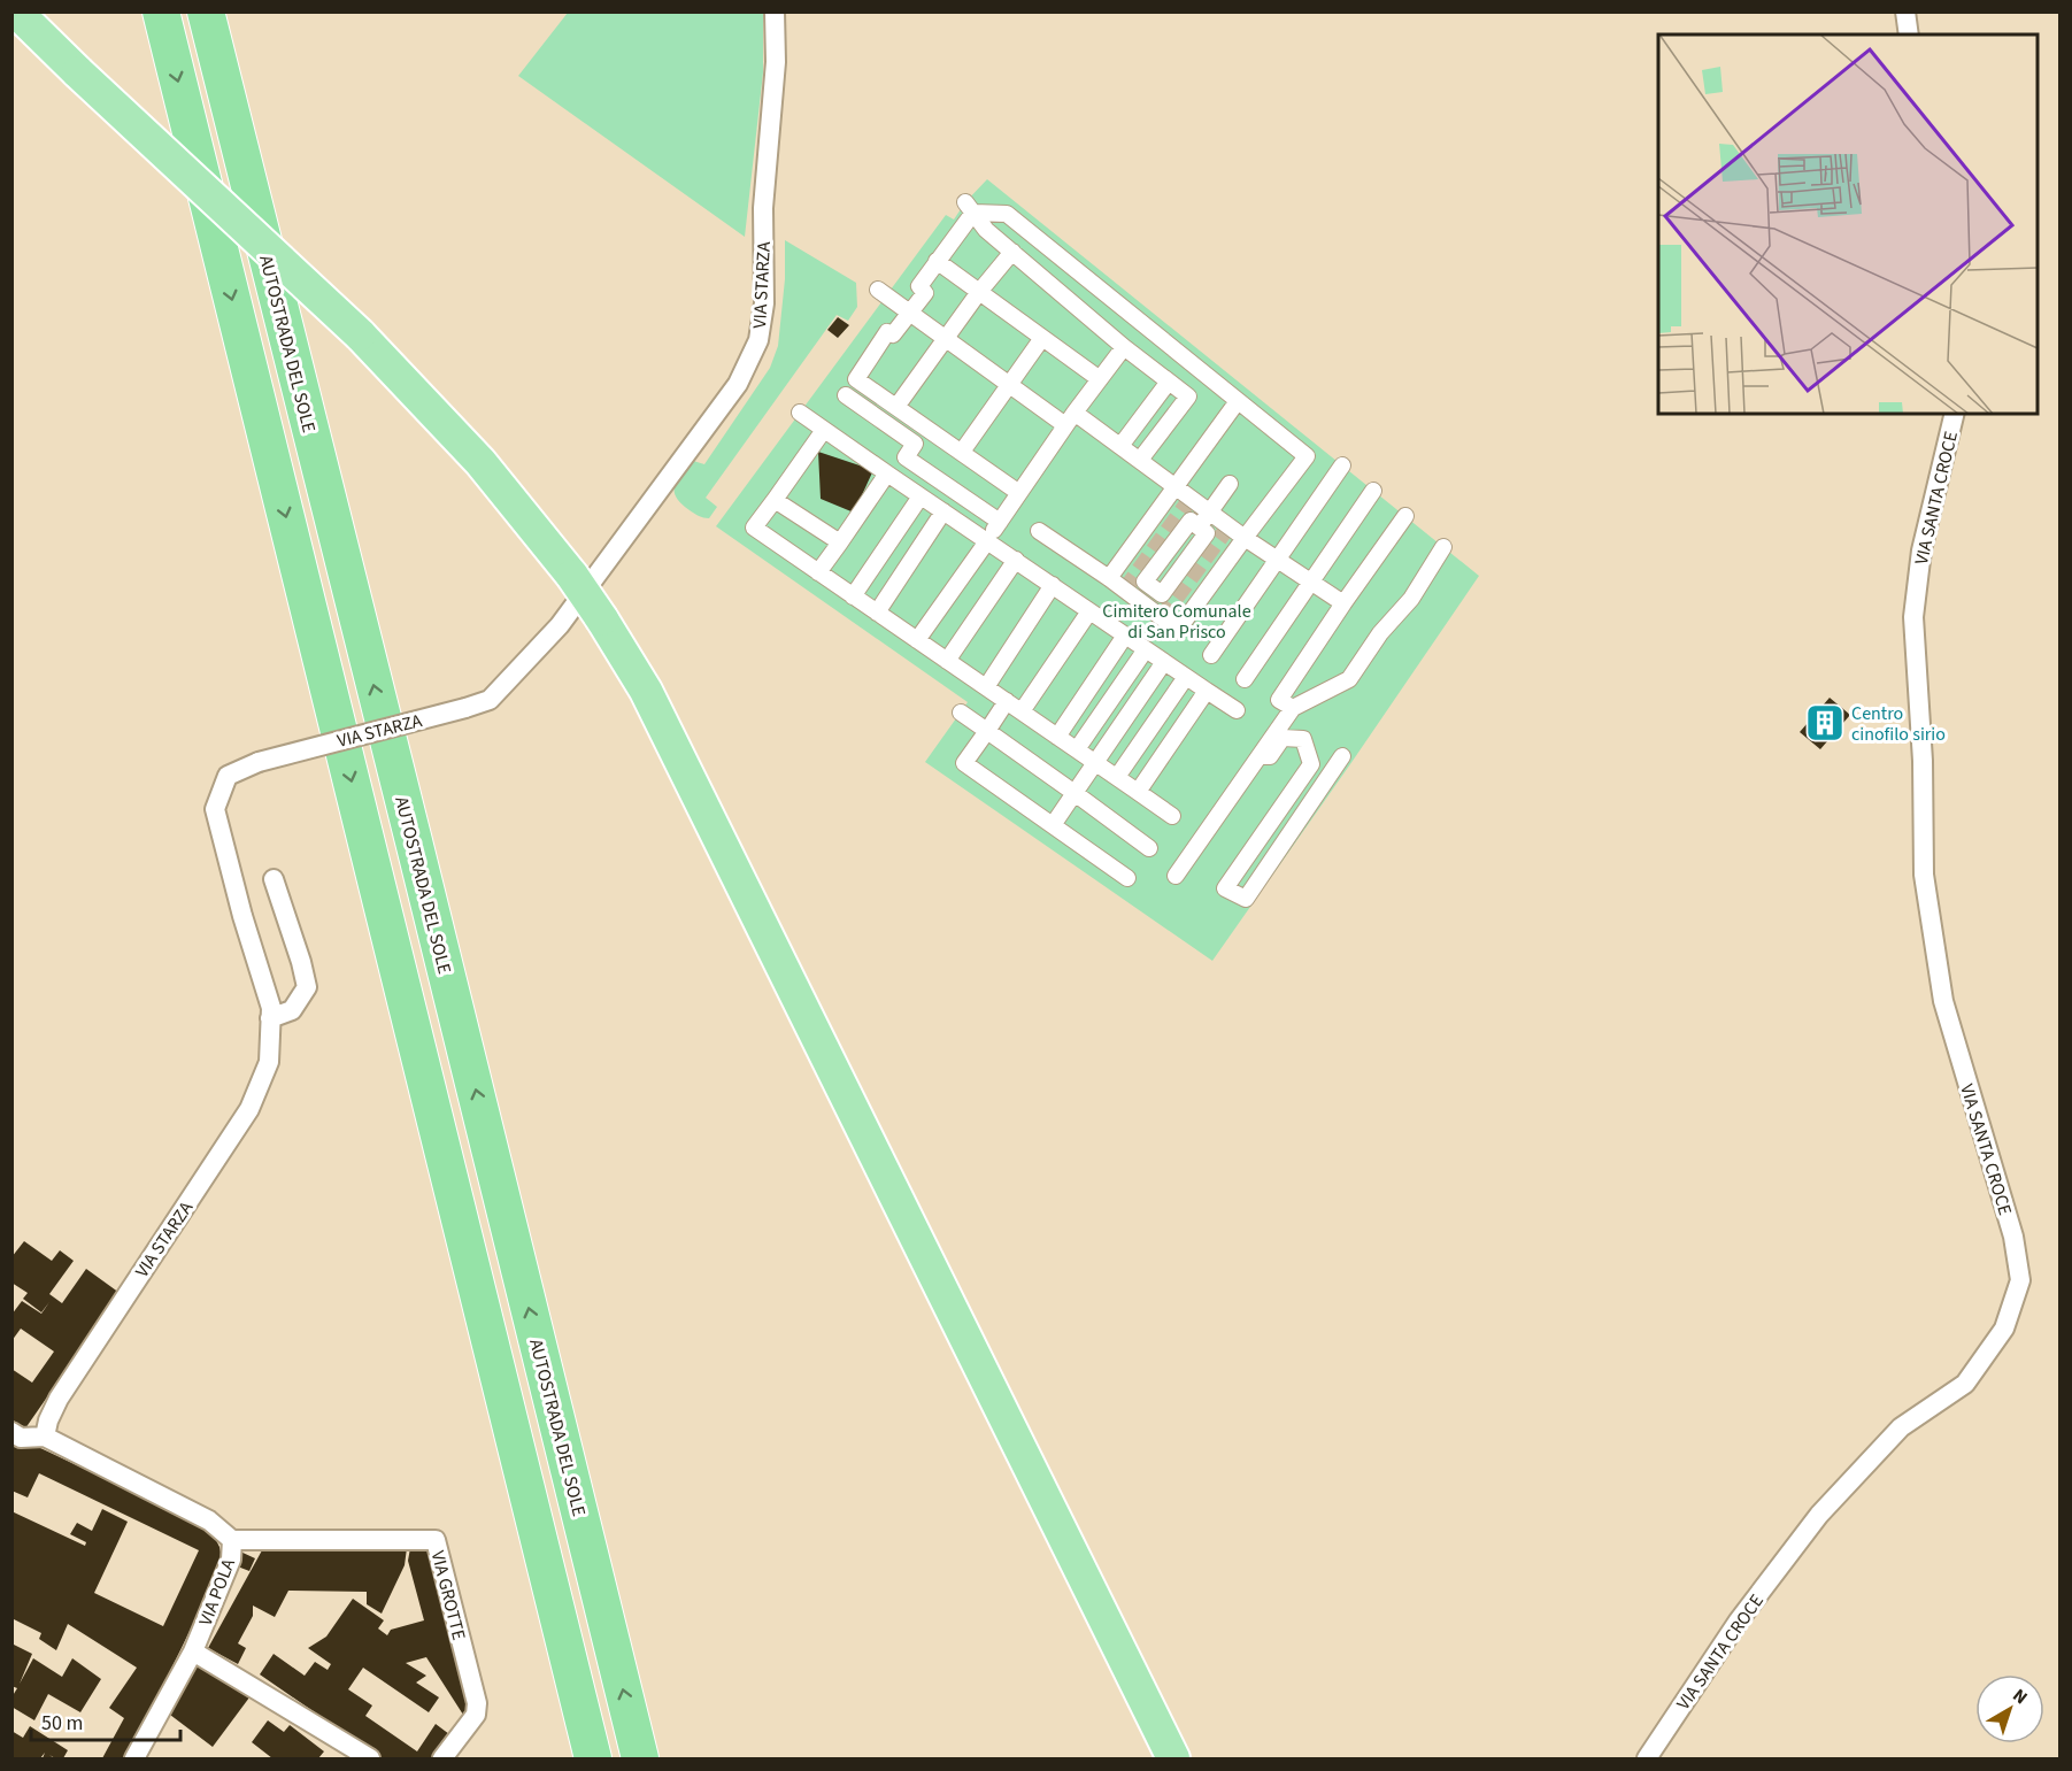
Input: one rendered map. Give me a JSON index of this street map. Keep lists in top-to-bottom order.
{
  "streets": {
    "highway": ["AUTOSTRADA DEL SOLE"],
    "street": [
      "VIA STARZA",
      "VIA SANTA CROCE",
      "VIA POLA",
      "VIA GROTTE"
    ]
  },
  "crossings": [
    ["VIA STARZA", "VIA POLA"],
    ["VIA POLA", "VIA GROTTE"]
  ],
  "parks": ["Cimitero Comunale di San Prisco"],
  "places": {
    "building": ["Centro cinofilo sirio"]
  },
  "scale_bar": "50 m",
  "north": "top right"
}
